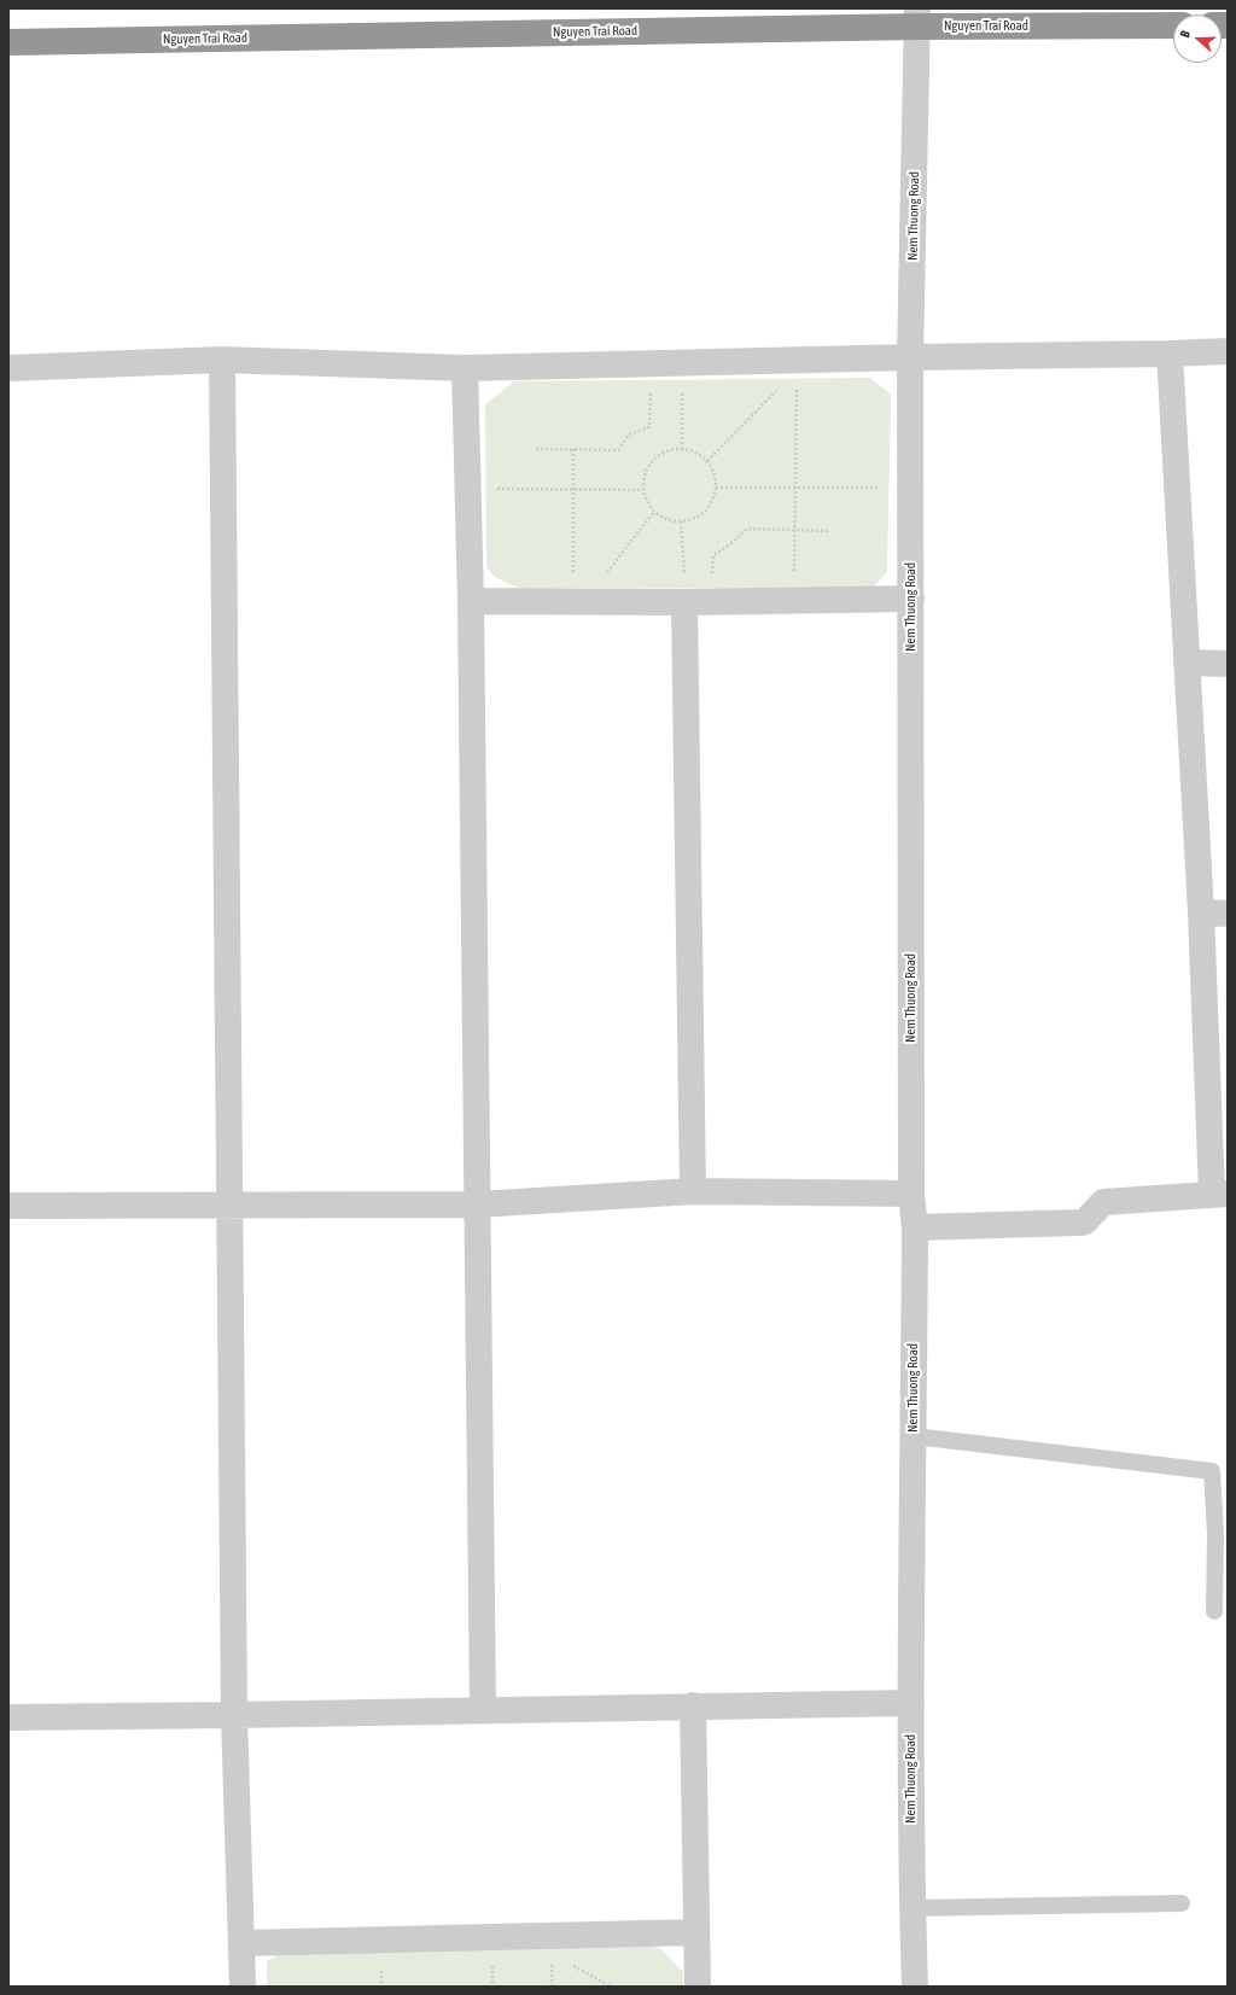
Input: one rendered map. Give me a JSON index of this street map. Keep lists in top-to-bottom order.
{
  "streets": {
    "highway": ["Nguyen Trai Road"],
    "street": ["Nem Thuong Road"]
  },
  "crossings": [
    ["Nguyen Trai Road", "Nem Thuong Road"]
  ],
  "north": "left"
}
